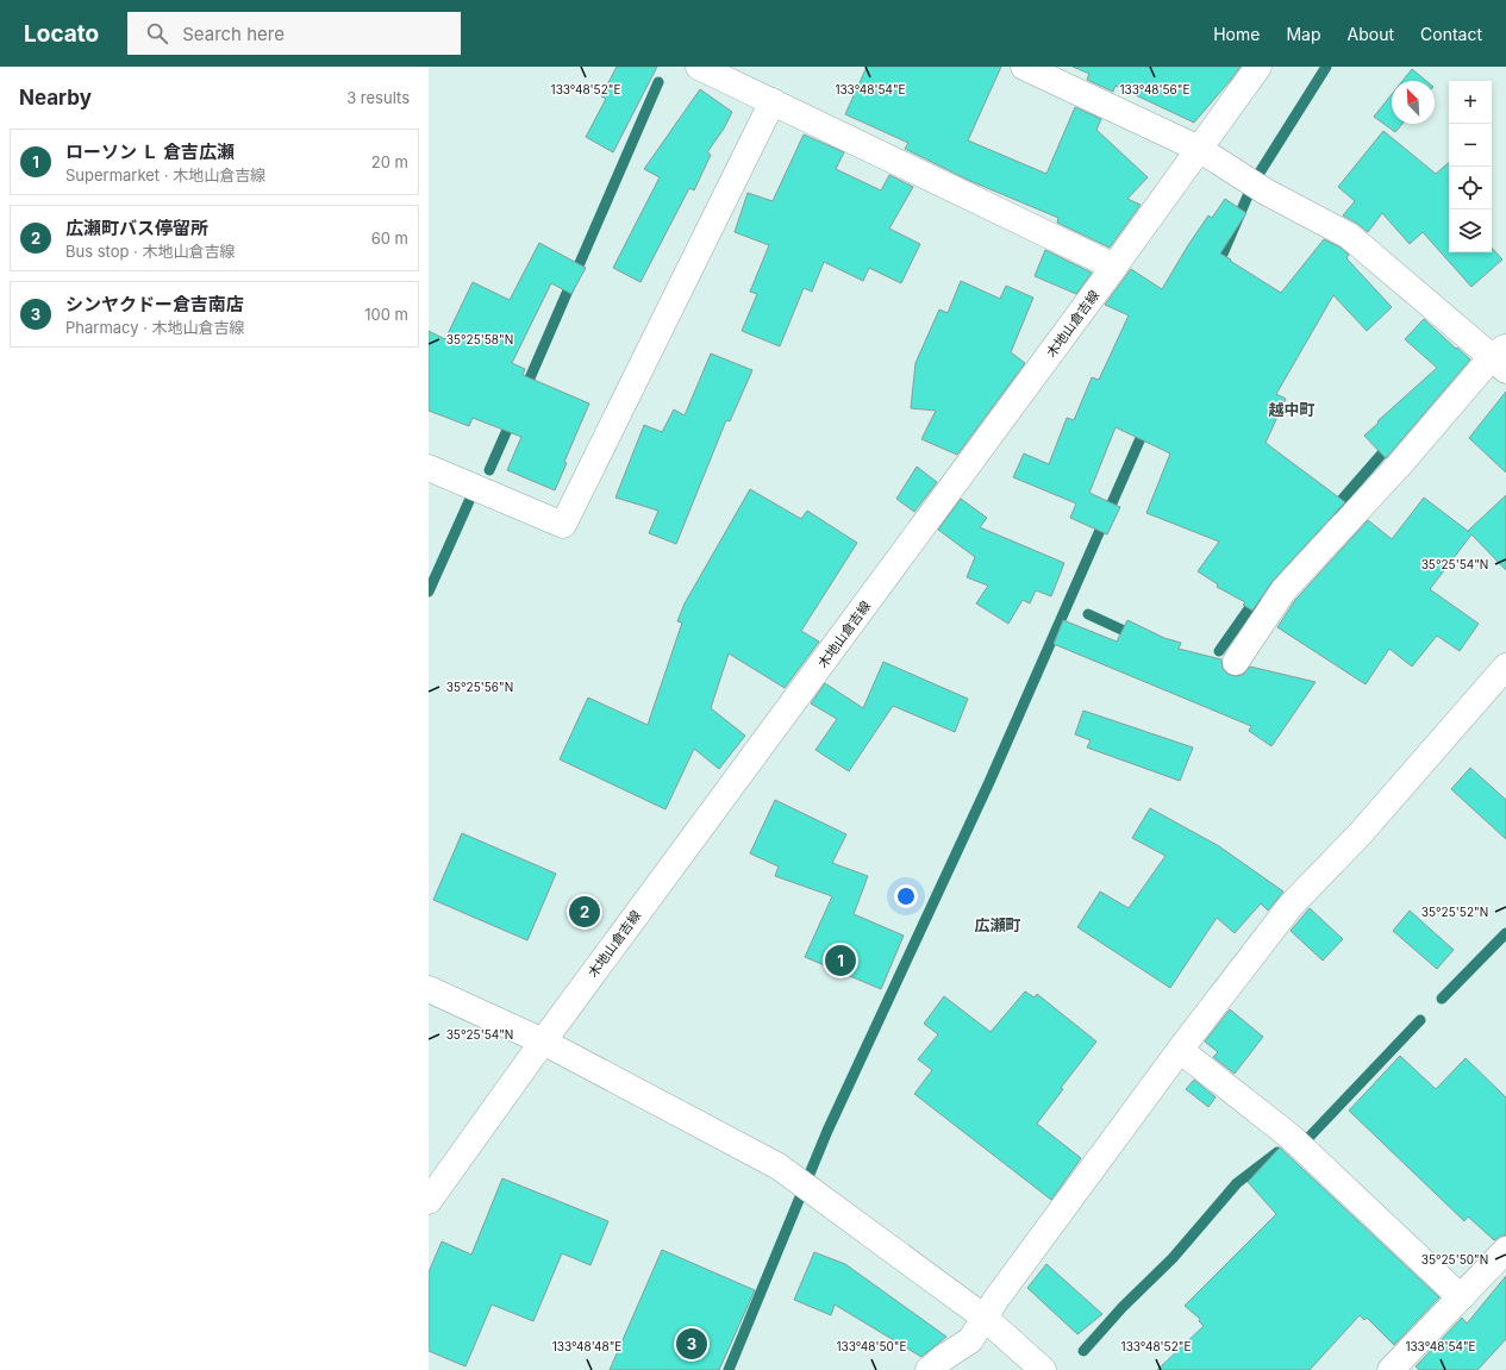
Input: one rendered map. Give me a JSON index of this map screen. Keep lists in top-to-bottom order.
{
  "streets": {
    "street": ["木地山倉吉線"]
  },
  "districts": ["越中町", "広瀬町"],
  "north": "top left",
  "page": {
    "header": "Locato",
    "search": "Search here",
    "nav": [
      "Home",
      "Map",
      "About",
      "Contact"
    ],
    "heading": ["Nearby", "3 results"],
    "map_buttons": ["+", "−"],
    "list": [
      {
        "mark": "1",
        "name": "ローソン Ｌ 倉吉広瀬",
        "note": "Supermarket · 木地山倉吉線",
        "value": "20 m"
      },
      {
        "mark": "2",
        "name": "広瀬町バス停留所",
        "note": "Bus stop · 木地山倉吉線",
        "value": "60 m"
      },
      {
        "mark": "3",
        "name": "シンヤクドー倉吉南店",
        "note": "Pharmacy · 木地山倉吉線",
        "value": "100 m"
      }
    ],
    "pins": ["2", "1", "3"]
  },
  "coordinates": [
    "133°48'52\"E",
    "133°48'54\"E",
    "133°48'56\"E",
    "35°25'58\"N",
    "35°25'54\"N",
    "35°25'56\"N",
    "35°25'52\"N",
    "35°25'50\"N",
    "133°48'48\"E",
    "133°48'50\"E"
  ]
}
